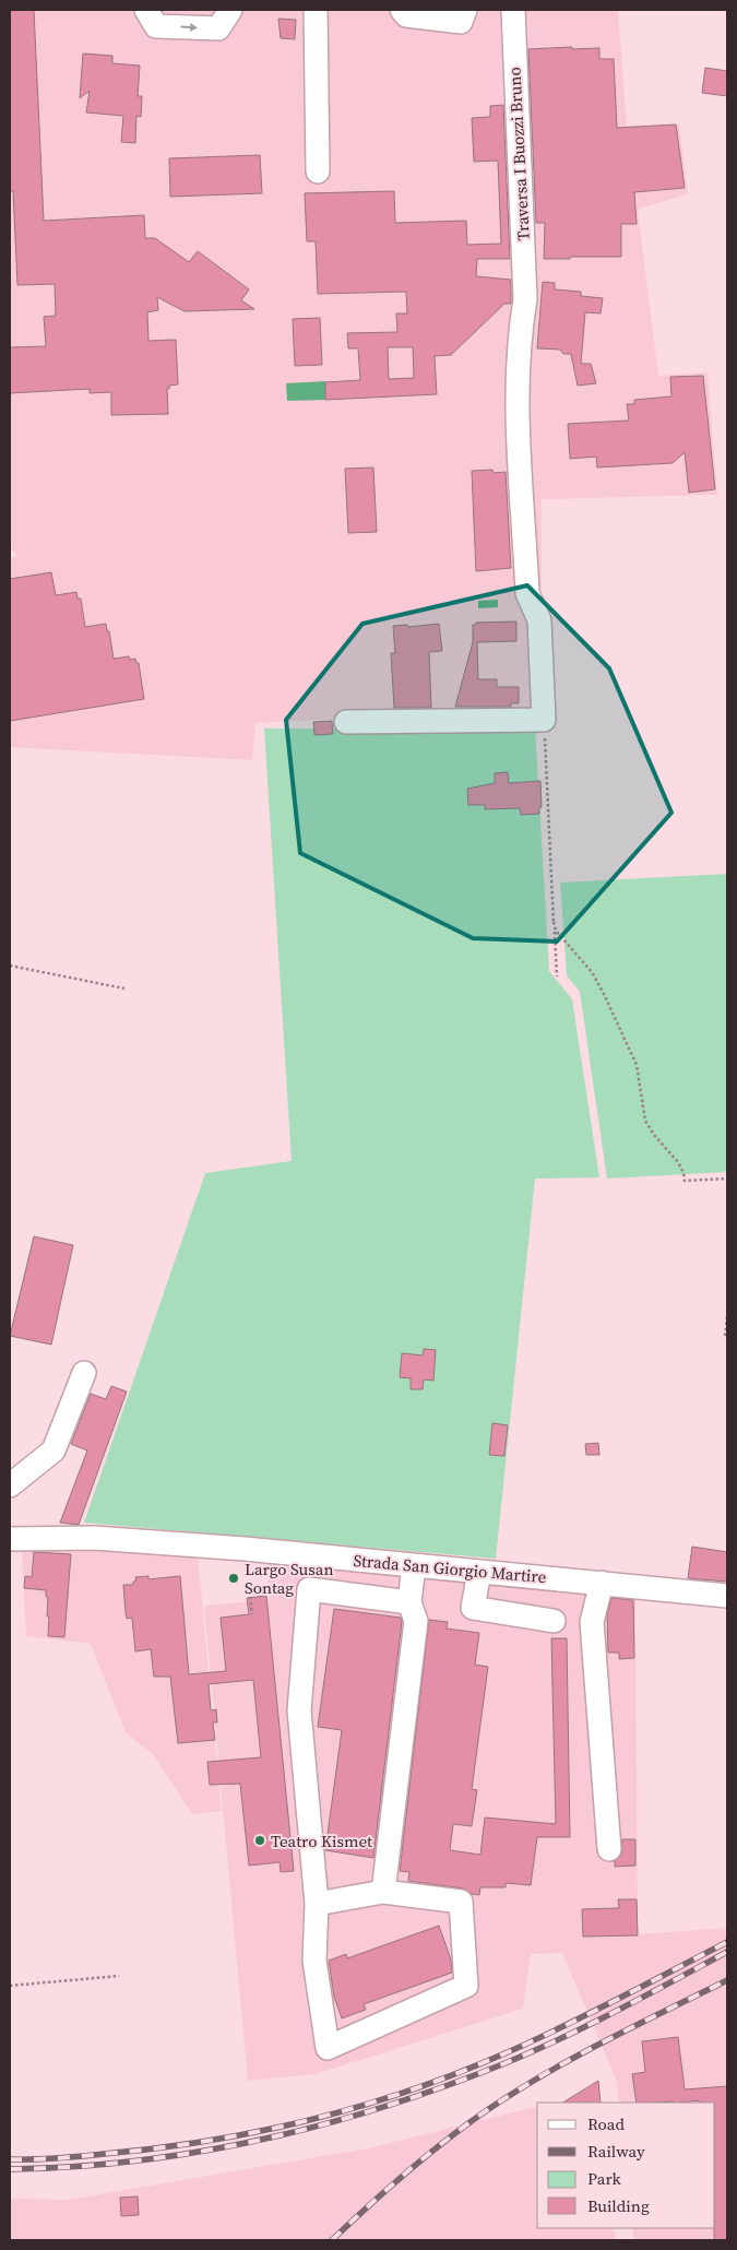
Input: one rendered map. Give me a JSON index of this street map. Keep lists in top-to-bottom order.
{
  "streets": {
    "street": ["Traversa I Buozzi Bruno", "Strada San Giorgio Martire"]
  },
  "places": ["Largo Susan Sontag", "Teatro Kismet"],
  "legend": [
    "Road",
    "Railway",
    "Park",
    "Building"
  ]
}
